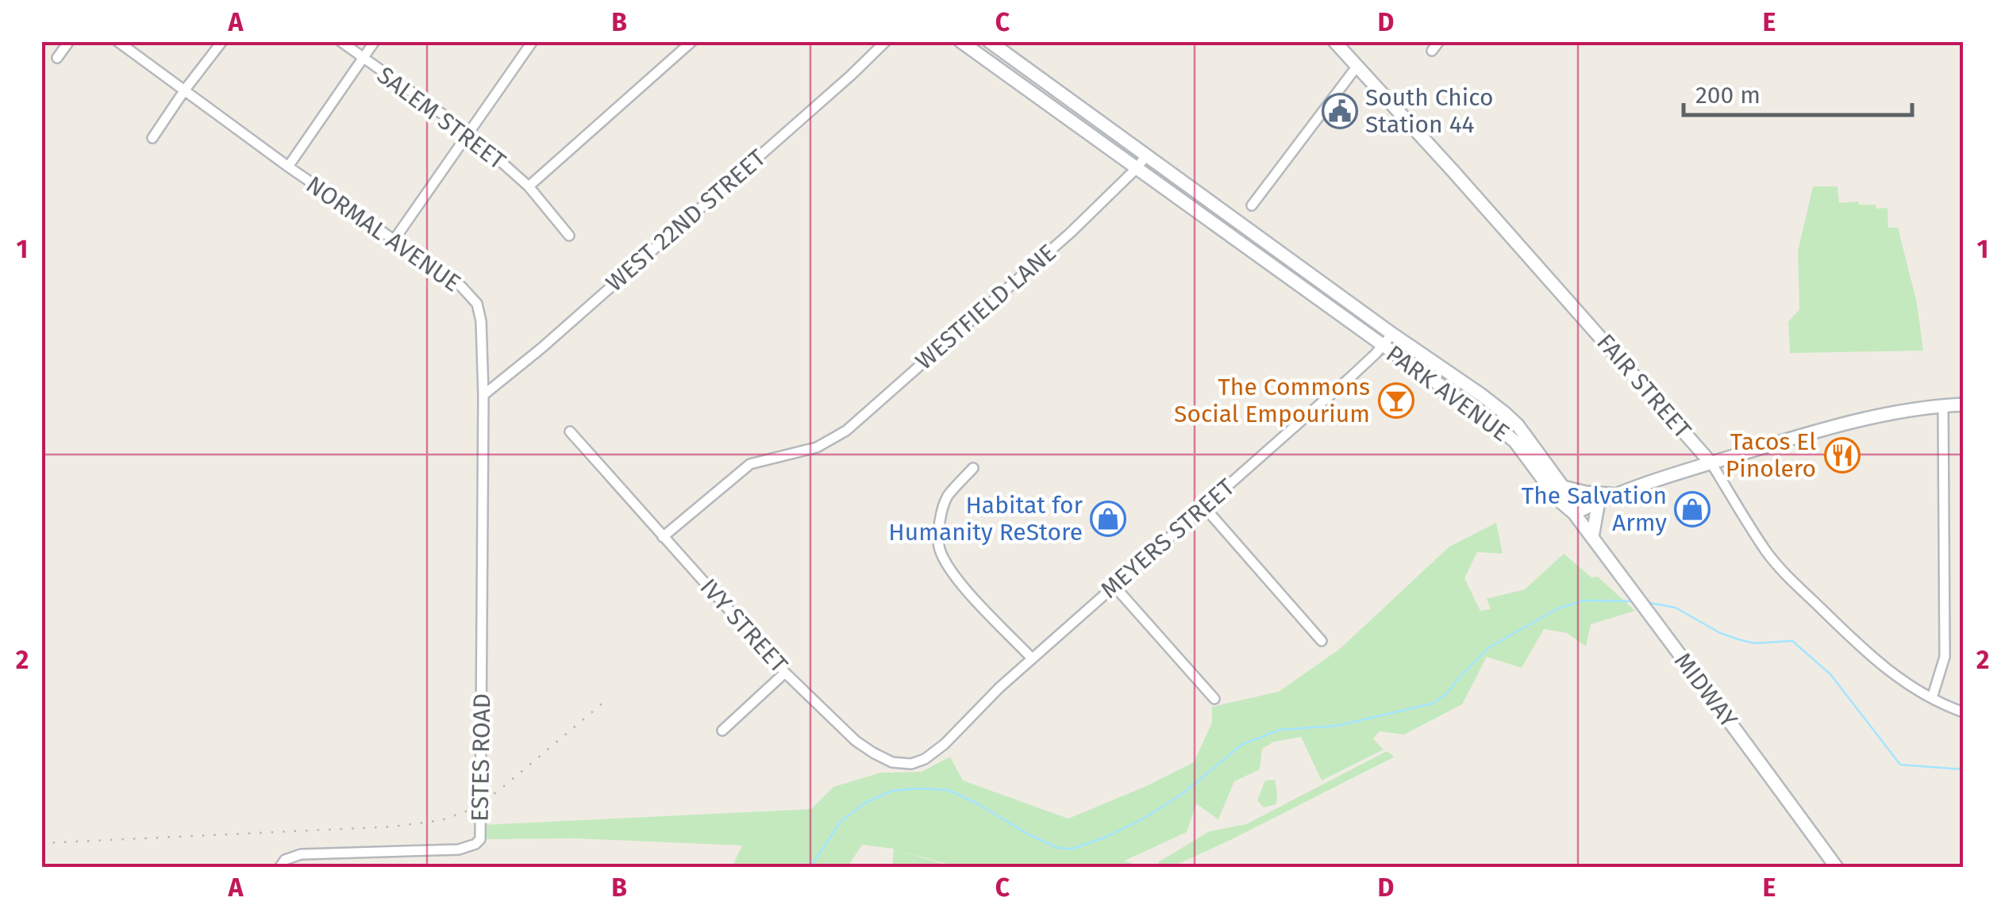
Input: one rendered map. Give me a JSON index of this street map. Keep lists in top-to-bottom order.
{
  "streets": {
    "main road": ["FAIR STREET", "PARK AVENUE", "MIDWAY"],
    "street": [
      "SALEM STREET",
      "WEST 22ND STREET",
      "NORMAL AVENUE",
      "WESTFIELD LANE",
      "MEYERS STREET",
      "IVY STREET",
      "ESTES ROAD"
    ]
  },
  "crossings": [
    ["WEST 22ND STREET", "NORMAL AVENUE"],
    ["NORMAL AVENUE", "ESTES ROAD"],
    ["WESTFIELD LANE", "PARK AVENUE"],
    ["WESTFIELD LANE", "IVY STREET"],
    ["PARK AVENUE", "MEYERS STREET"],
    ["PARK AVENUE", "MIDWAY"],
    ["MEYERS STREET", "IVY STREET"]
  ],
  "places": {
    "public building": ["South Chico Station 44"],
    "bar": ["The Commons Social Empourium"],
    "restaurant": ["Tacos El Pinolero"],
    "shop": ["The Salvation Army", "Habitat for Humanity ReStore"]
  },
  "scale_bar": "200 m",
  "grid": {
    "columns": [
      "A",
      "B",
      "C",
      "D",
      "E"
    ],
    "rows": ["1", "2"]
  }
}
